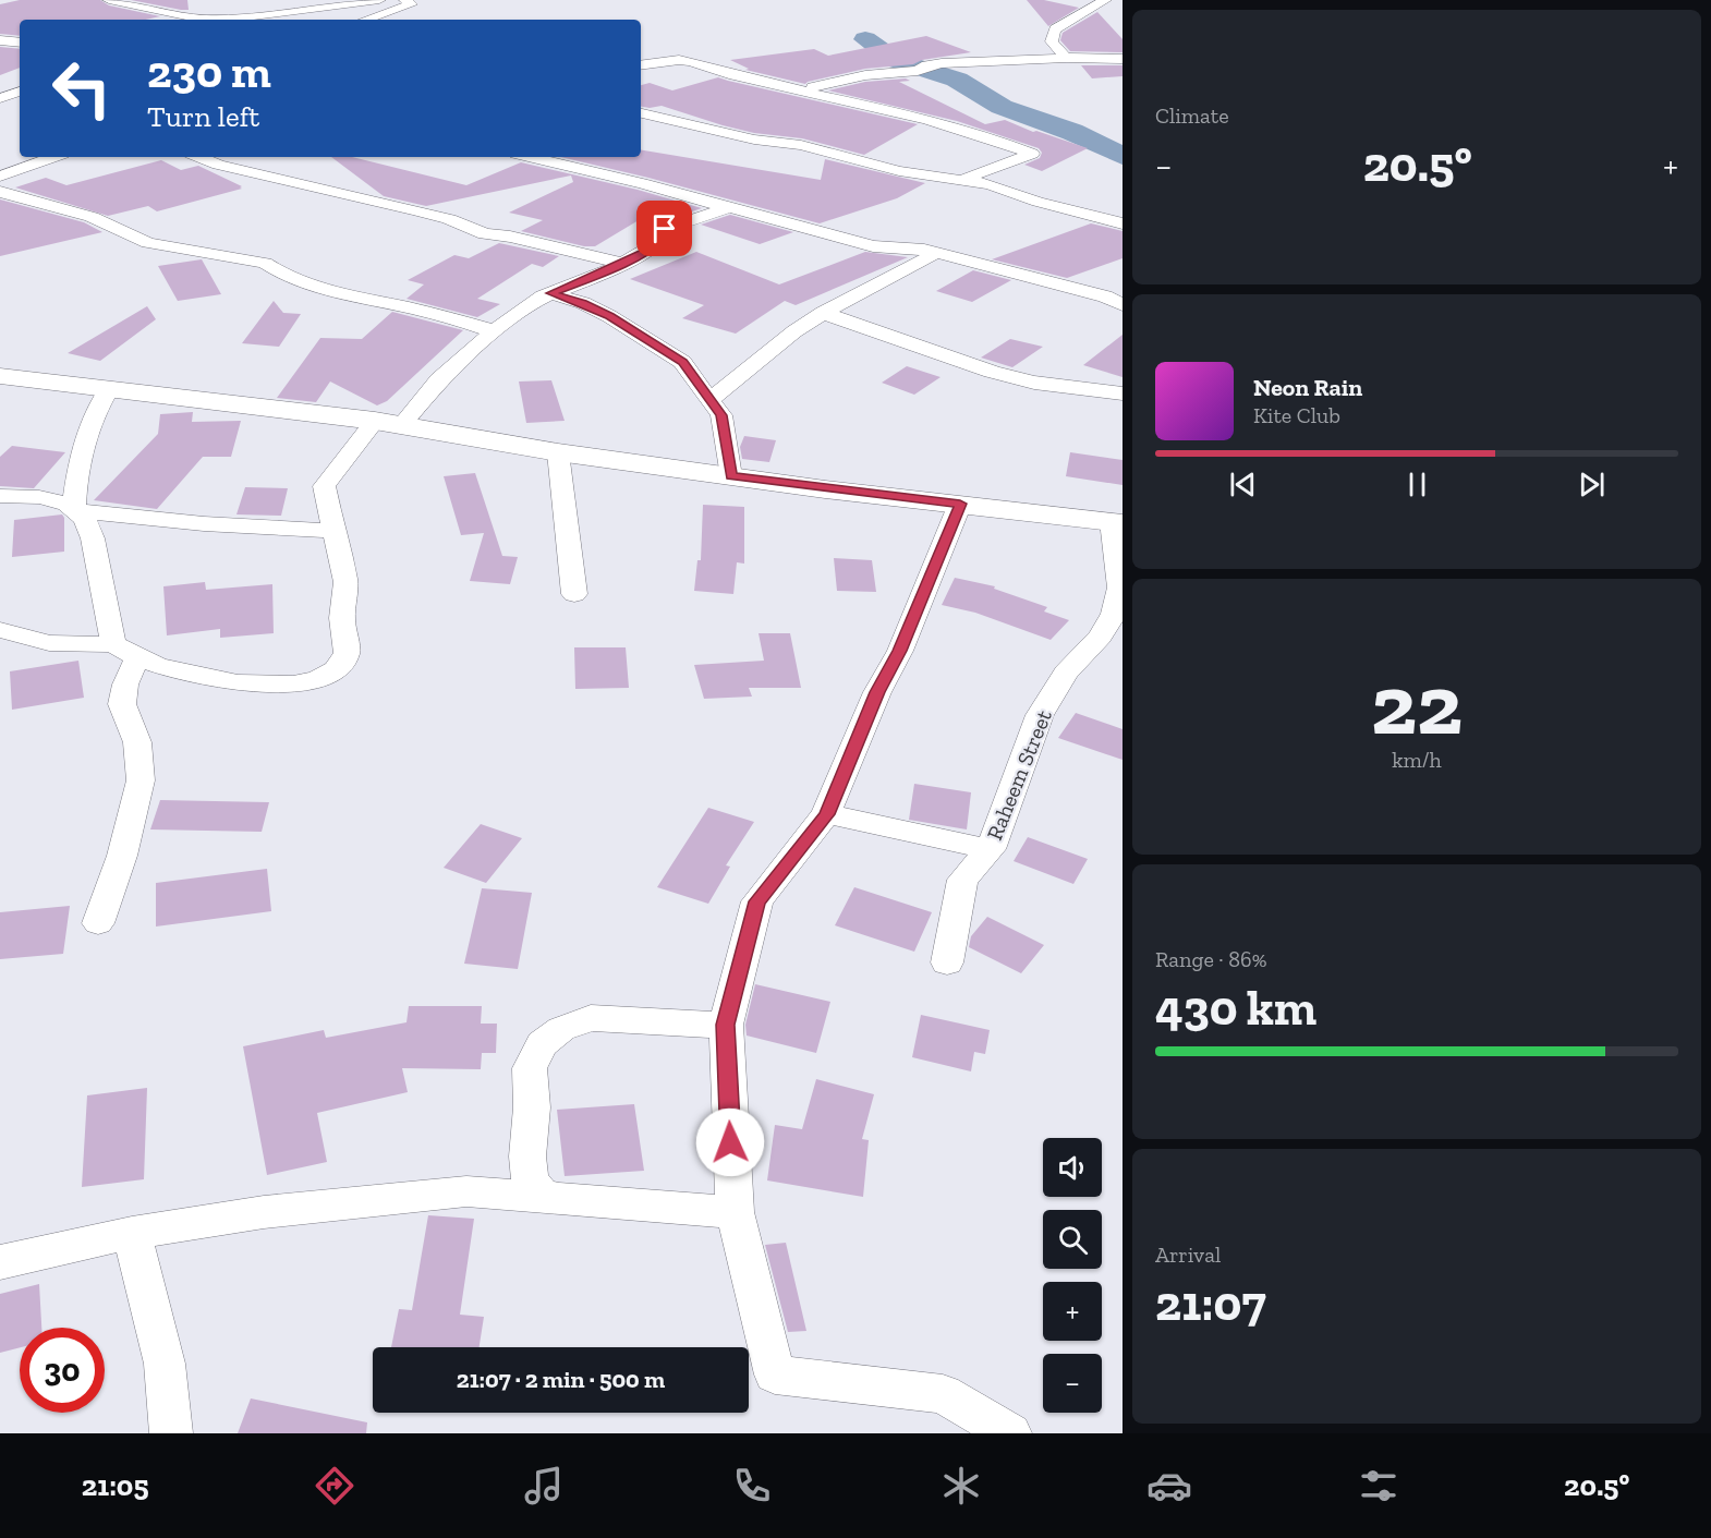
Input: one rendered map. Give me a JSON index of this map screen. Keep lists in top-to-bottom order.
{
  "streets": {
    "street": ["Raheem Street"]
  },
  "page": {
    "tile": [
      "Climate",
      ["22", "km/h"],
      ["Range · 86%", "430 km"],
      ["Arrival", "21:07"]
    ],
    "turn": ["230 m", "Turn left"],
    "heat": ["−", "20.5°", "+"],
    "song": ["Neon Rain", "Kite Club"],
    "map_buttons": ["+", "−"],
    "limit": "30",
    "trip": "21:07 · 2 min · 500 m",
    "tabs": ["21:05", "20.5°"]
  }
}
